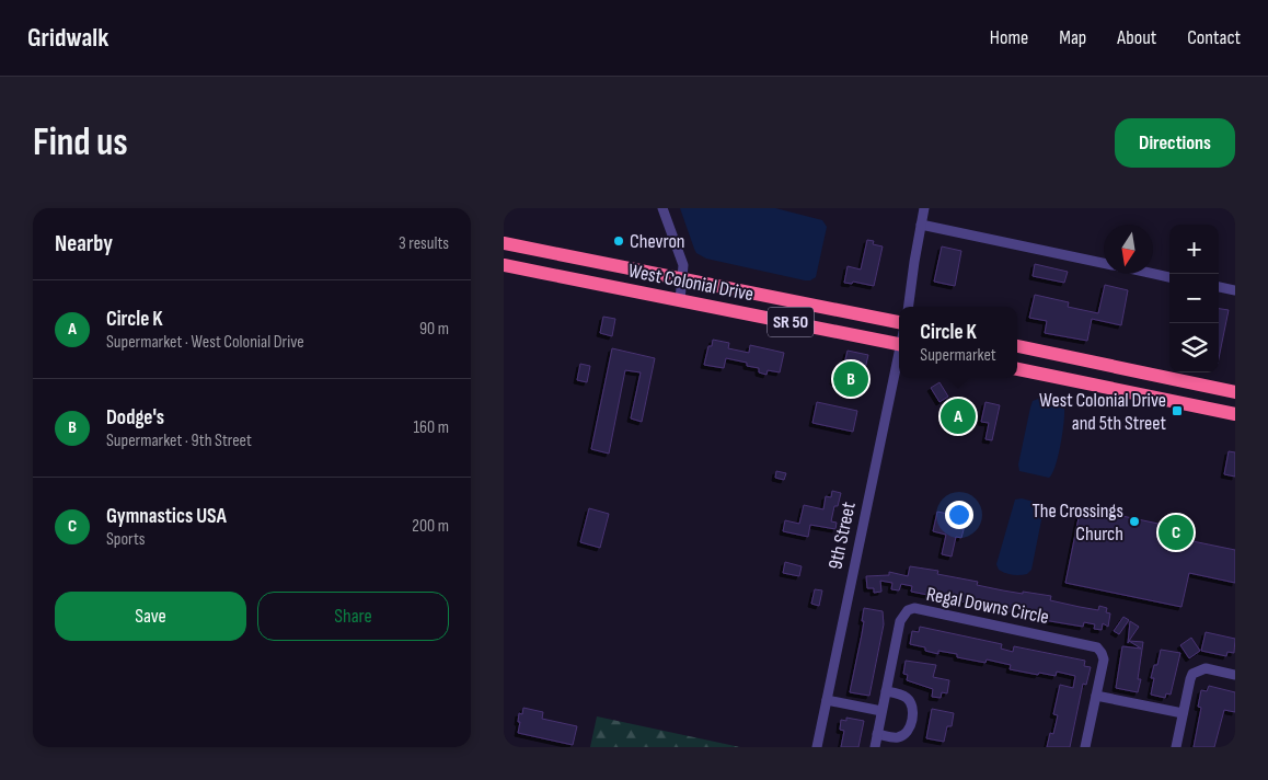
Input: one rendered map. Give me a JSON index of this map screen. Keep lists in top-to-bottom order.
{
  "streets": {
    "highway": ["West Colonial Drive", "SR 50"],
    "street": ["9th Street", "Regal Downs Circle"]
  },
  "places": {
    "other": ["Chevron", "The Crossings Church"],
    "transit": ["West Colonial Drive and 5th Street"]
  },
  "north": "bottom",
  "page": {
    "header": "Gridwalk",
    "nav": [
      "Home",
      "Map",
      "About",
      "Contact"
    ],
    "buttons": [
      "Directions",
      ["Save", "Share"]
    ],
    "title": "Find us",
    "heading": ["Nearby", "3 results"],
    "map_buttons": ["+", "−"],
    "list": [
      {
        "mark": "A",
        "name": "Circle K",
        "note": "Supermarket · West Colonial Drive",
        "value": "90 m"
      },
      {
        "mark": "B",
        "name": "Dodge's",
        "note": "Supermarket · 9th Street",
        "value": "160 m"
      },
      {
        "mark": "C",
        "name": "Gymnastics USA",
        "note": "Sports",
        "value": "200 m"
      }
    ],
    "popup": ["Circle K", "Supermarket"],
    "pins": ["B", "A", "C"]
  }
}
